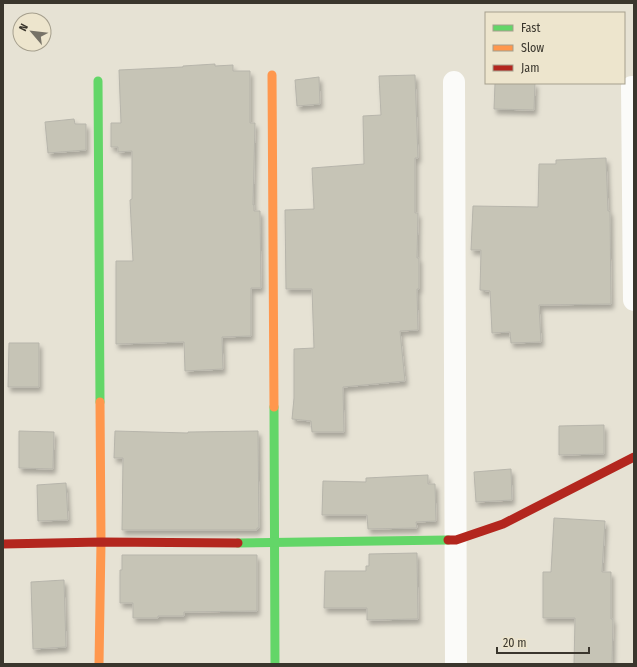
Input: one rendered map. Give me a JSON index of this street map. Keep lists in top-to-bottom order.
{
  "legend": ["Fast", "Slow", "Jam"],
  "scale_bar": "20 m",
  "north": "top left"
}
